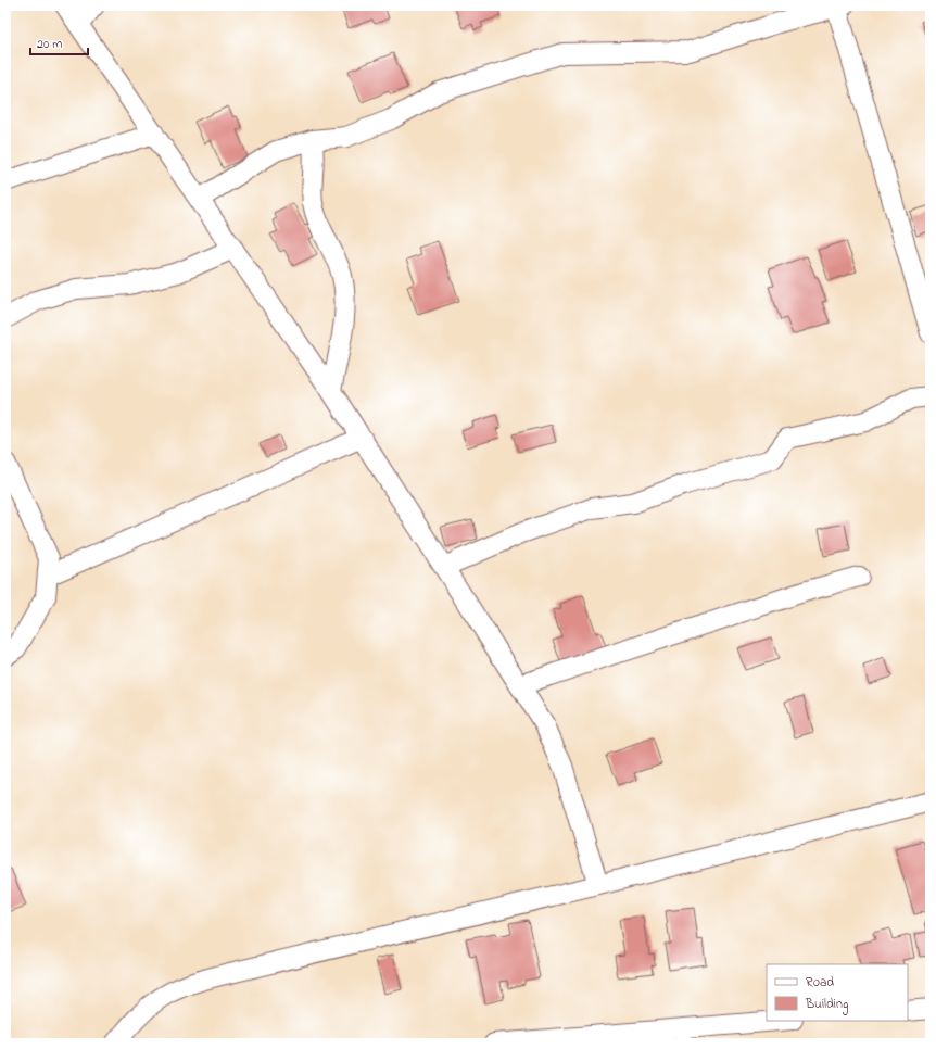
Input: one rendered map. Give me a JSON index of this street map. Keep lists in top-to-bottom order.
{
  "legend": ["Road", "Building"],
  "scale_bar": "20 m"
}
